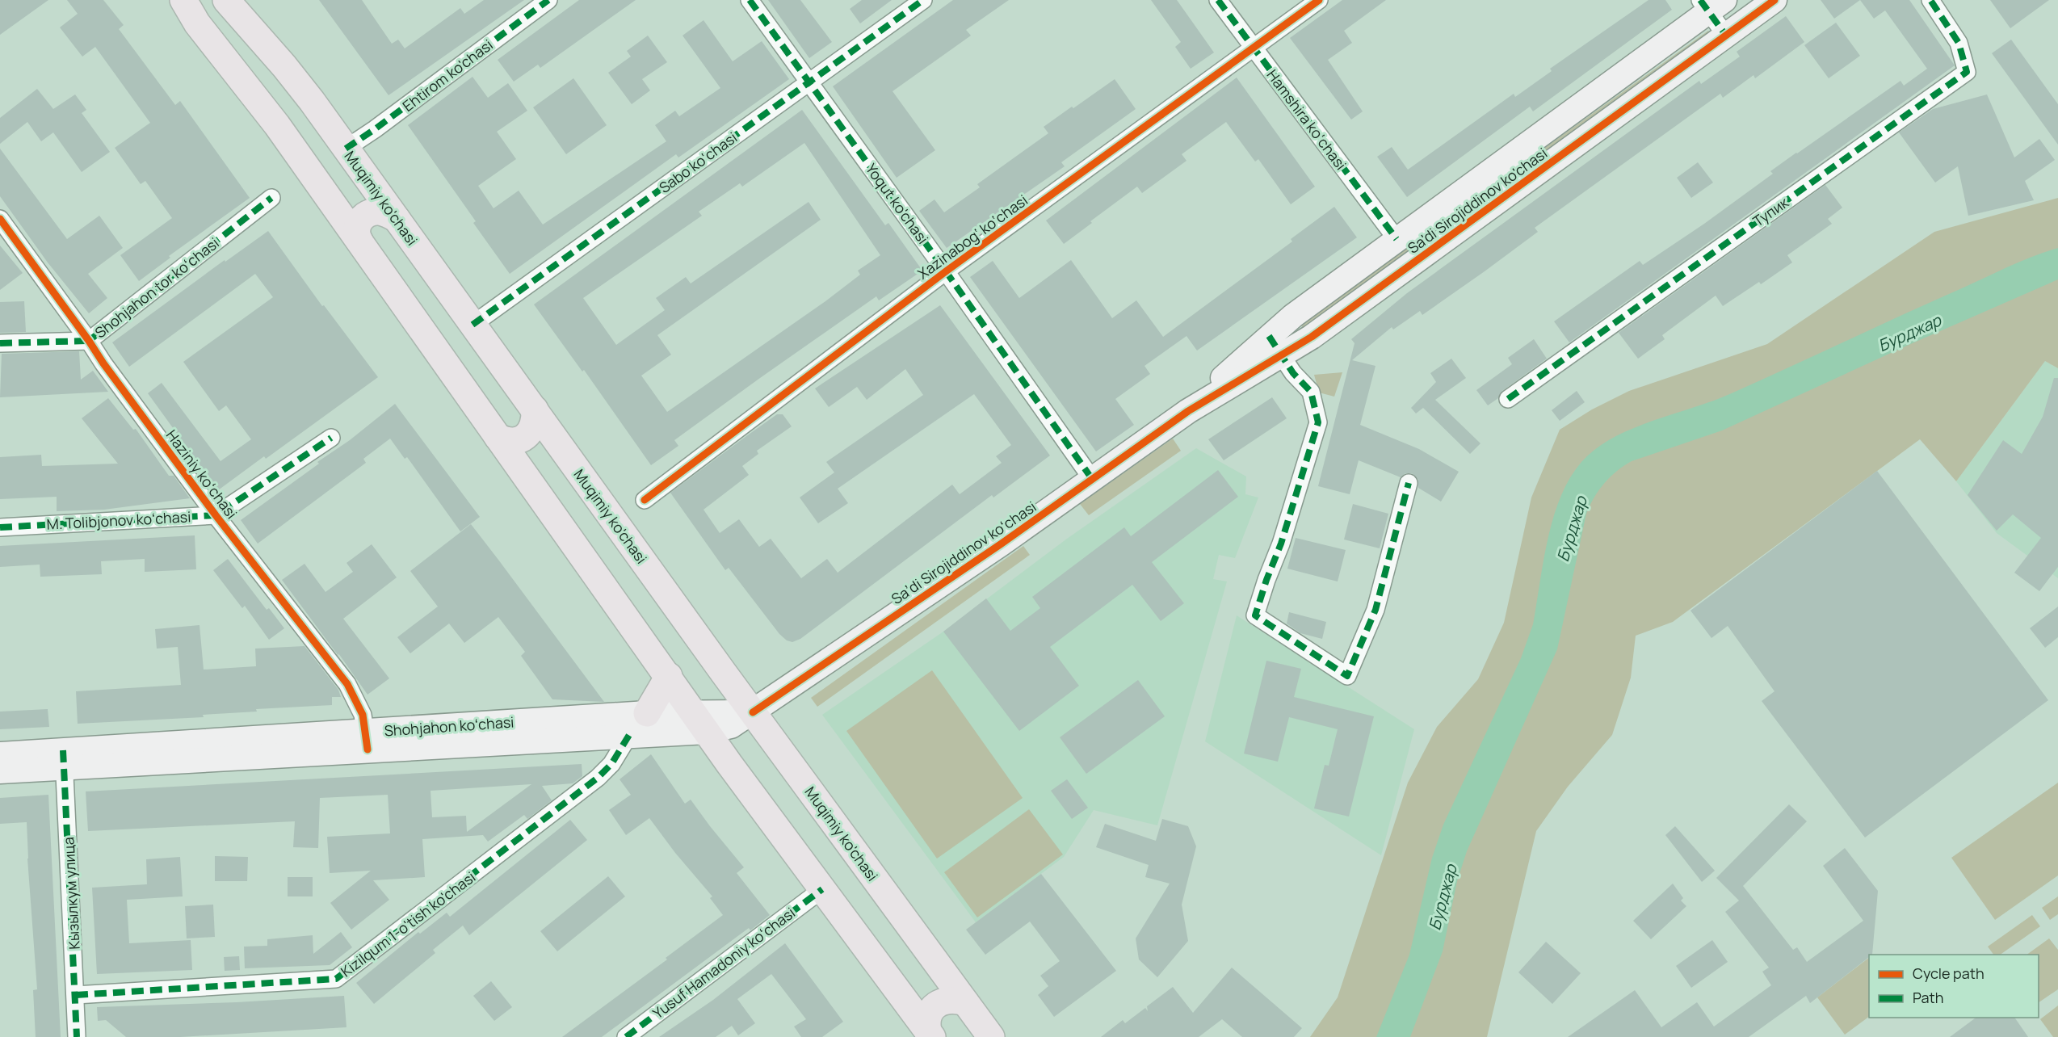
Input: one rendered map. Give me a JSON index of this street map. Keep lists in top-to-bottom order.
{
  "streets": {
    "main road": ["Muqimiy ko'chasi"],
    "street": [
      "Ehtirom ko'chasi",
      "Hamshira ko‘chasi",
      "Sabo ko‘chasi",
      "Sa'di Sirojiddinov ko'chasi",
      "Yoqut ko'chasi",
      "Тупик",
      "Xazinabog‘ ko‘chasi",
      "Shohjahon tor koʻchasi",
      "Haziniy koʻchasi",
      "M. Tolibjonov koʻchasi",
      "Saʼdi Sirojiddinov koʻchasi",
      "Shohjahon koʻchasi",
      "Кызылкум улица",
      "Kizilqum 1-o'tish ko'chasi",
      "Yusuf Hamadoniy koʻchasi"
    ]
  },
  "crossings": [
    ["Ehtirom ko'chasi", "Muqimiy ko'chasi"],
    ["Hamshira ko‘chasi", "Sa'di Sirojiddinov ko'chasi"],
    ["Hamshira ko‘chasi", "Xazinabog‘ ko‘chasi"],
    ["Sabo ko‘chasi", "Muqimiy ko'chasi"],
    ["Sabo ko‘chasi", "Yoqut ko'chasi"],
    ["Muqimiy ko'chasi", "Saʼdi Sirojiddinov koʻchasi"],
    ["Muqimiy ko'chasi", "Shohjahon koʻchasi"],
    ["Muqimiy ko'chasi", "Yusuf Hamadoniy koʻchasi"],
    ["Sa'di Sirojiddinov ko'chasi", "Saʼdi Sirojiddinov koʻchasi"],
    ["Yoqut ko'chasi", "Xazinabog‘ ko‘chasi"],
    ["Yoqut ko'chasi", "Saʼdi Sirojiddinov koʻchasi"],
    ["Shohjahon tor koʻchasi", "Haziniy koʻchasi"],
    ["Haziniy koʻchasi", "M. Tolibjonov koʻchasi"],
    ["Haziniy koʻchasi", "Shohjahon koʻchasi"],
    ["Saʼdi Sirojiddinov koʻchasi", "Shohjahon koʻchasi"],
    ["Shohjahon koʻchasi", "Кызылкум улица"],
    ["Shohjahon koʻchasi", "Kizilqum 1-o'tish ko'chasi"],
    ["Кызылкум улица", "Kizilqum 1-o'tish ko'chasi"]
  ],
  "water": ["Бурджар"],
  "legend": ["Cycle path", "Path"]
}
